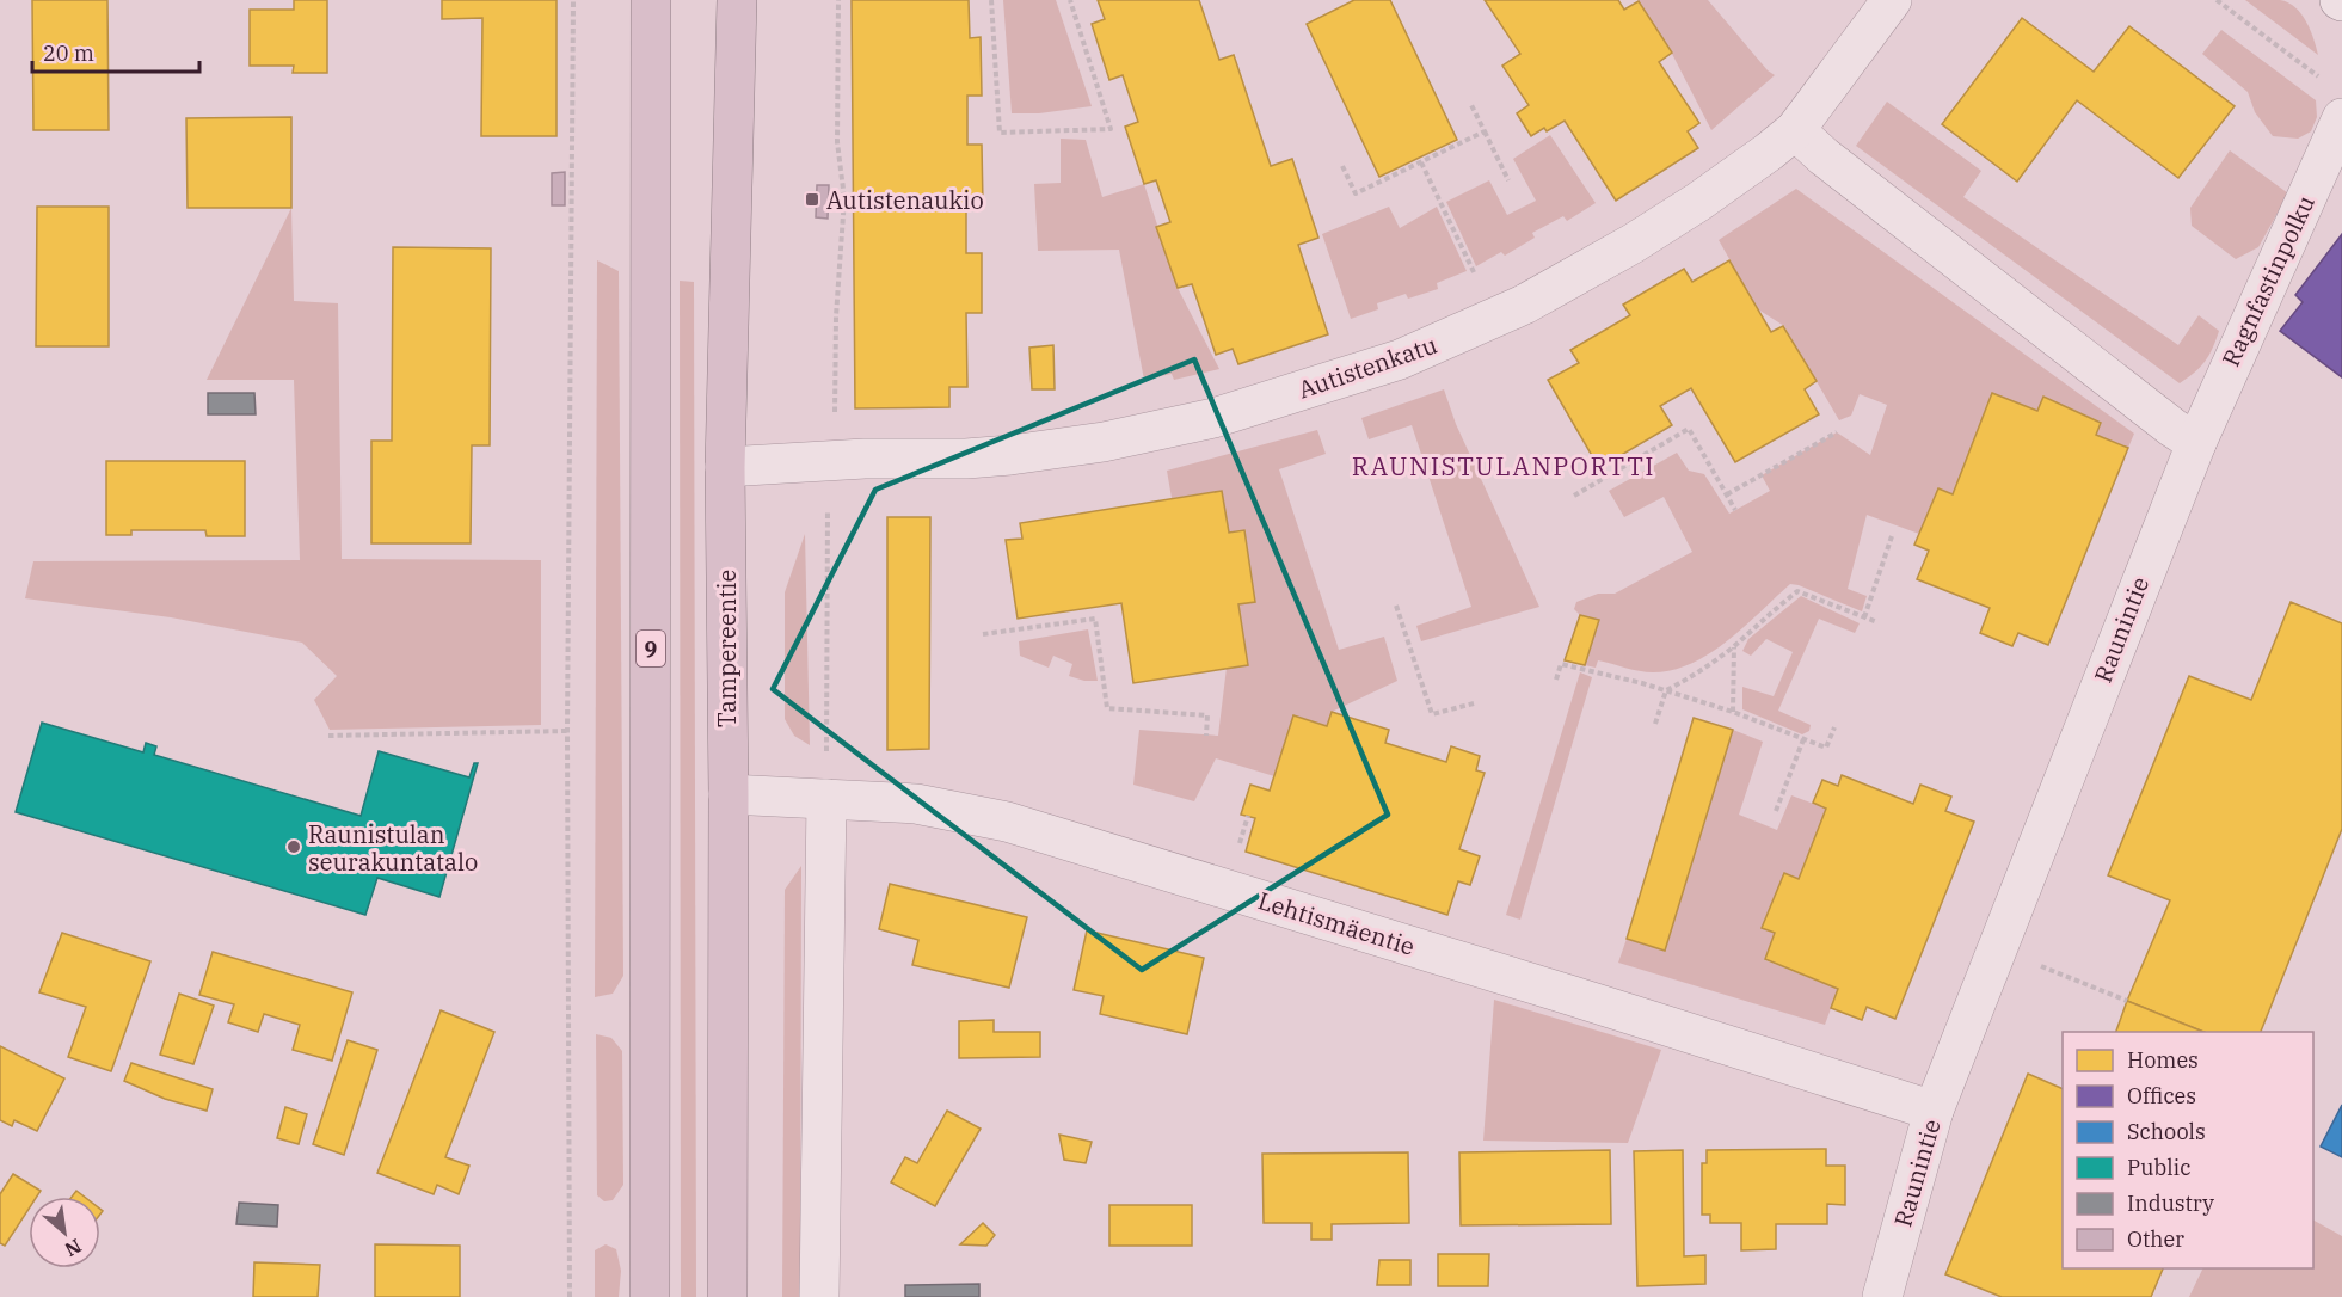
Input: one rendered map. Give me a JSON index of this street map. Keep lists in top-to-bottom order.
{
  "streets": {
    "highway": ["9", "Tampereentie"],
    "street": [
      "Ragnfastinpolku",
      "Autistenkatu",
      "Raunintie",
      "Lehtismäentie"
    ]
  },
  "crossings": [
    ["Ragnfastinpolku", "Raunintie"],
    ["Autistenkatu", "Tampereentie"],
    ["Raunintie", "Lehtismäentie"],
    ["Tampereentie", "Lehtismäentie"]
  ],
  "districts": ["RAUNISTULANPORTTI"],
  "places": {
    "transit": ["Autistenaukio"],
    "other": ["Raunistulan seurakuntatalo"]
  },
  "legend": [
    "Homes",
    "Offices",
    "Schools",
    "Public",
    "Industry",
    "Other"
  ],
  "scale_bar": "20 m",
  "north": "bottom right"
}
